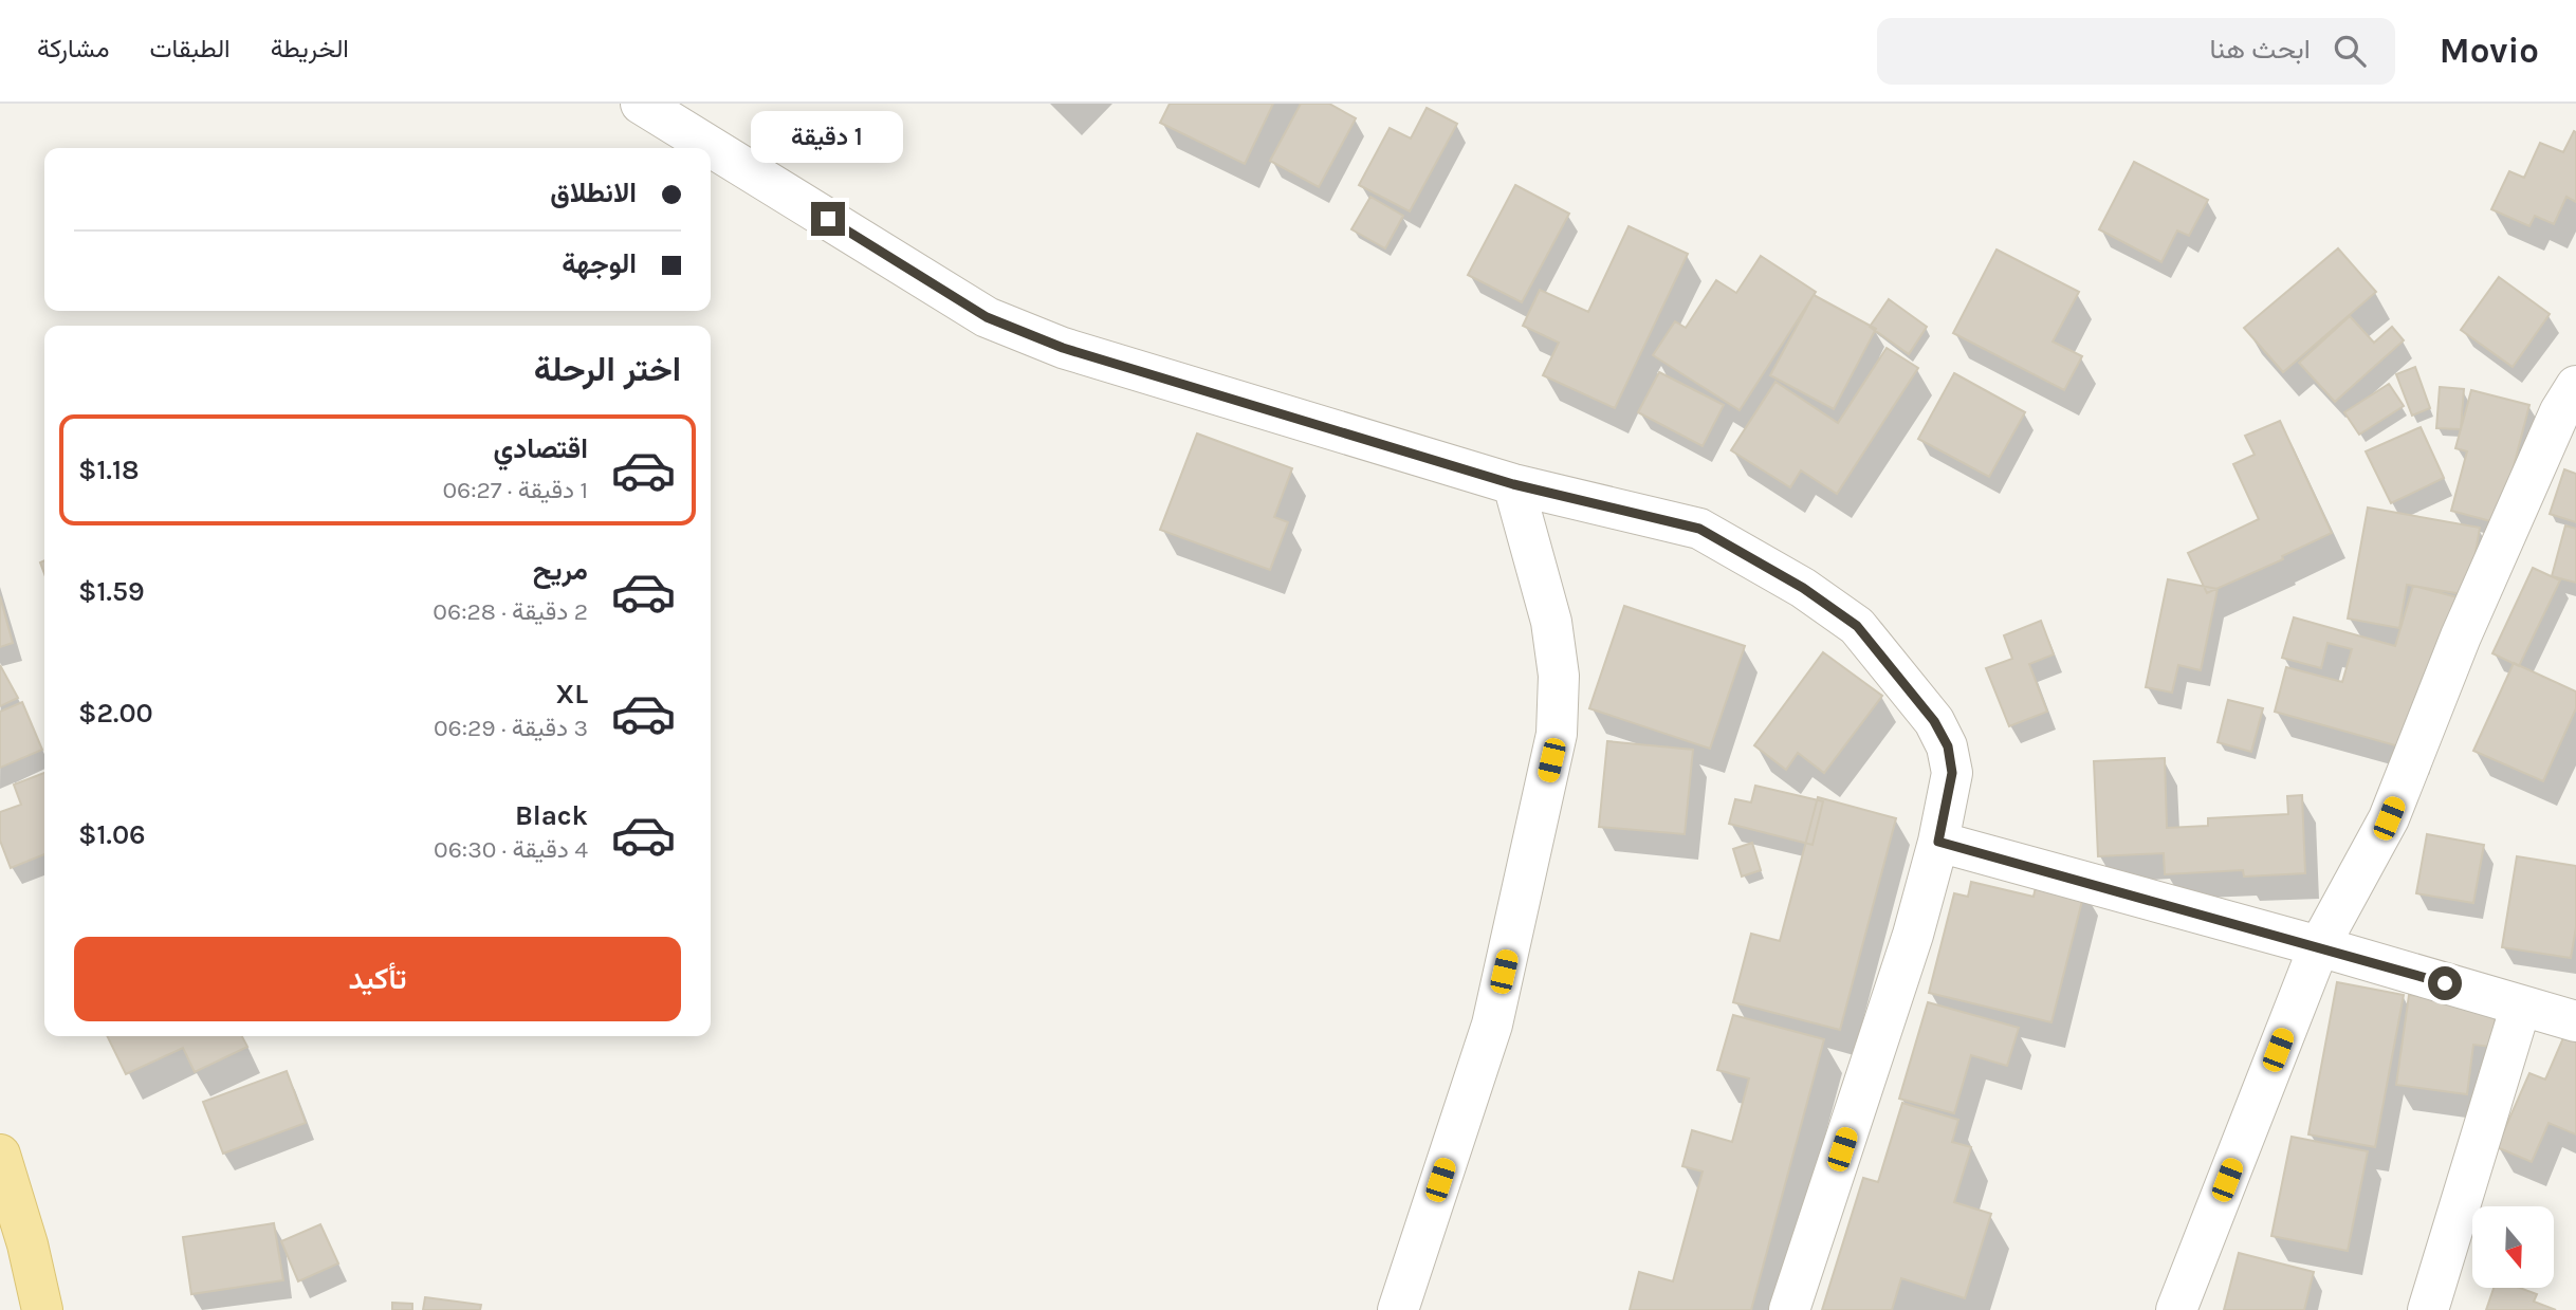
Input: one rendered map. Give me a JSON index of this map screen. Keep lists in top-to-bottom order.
{
  "north": "bottom",
  "page": {
    "header": "Movio",
    "search": "ابحث هنا",
    "nav": ["الخريطة", "الطبقات", "مشاركة"],
    "bubble": "1 دقيقة",
    "banner": ["الانطلاق", "الوجهة"],
    "heading": "اختر الرحلة",
    "list": [
      {
        "name": "اقتصادي",
        "note": "1 دقيقة · 06:27",
        "value": "$1.18"
      },
      {
        "name": "مريح",
        "note": "2 دقيقة · 06:28",
        "value": "$1.59"
      },
      {
        "name": "XL",
        "note": "3 دقيقة · 06:29",
        "value": "$2.00"
      },
      {
        "name": "Black",
        "note": "4 دقيقة · 06:30",
        "value": "$1.06"
      }
    ],
    "buttons": "تأكيد"
  }
}
